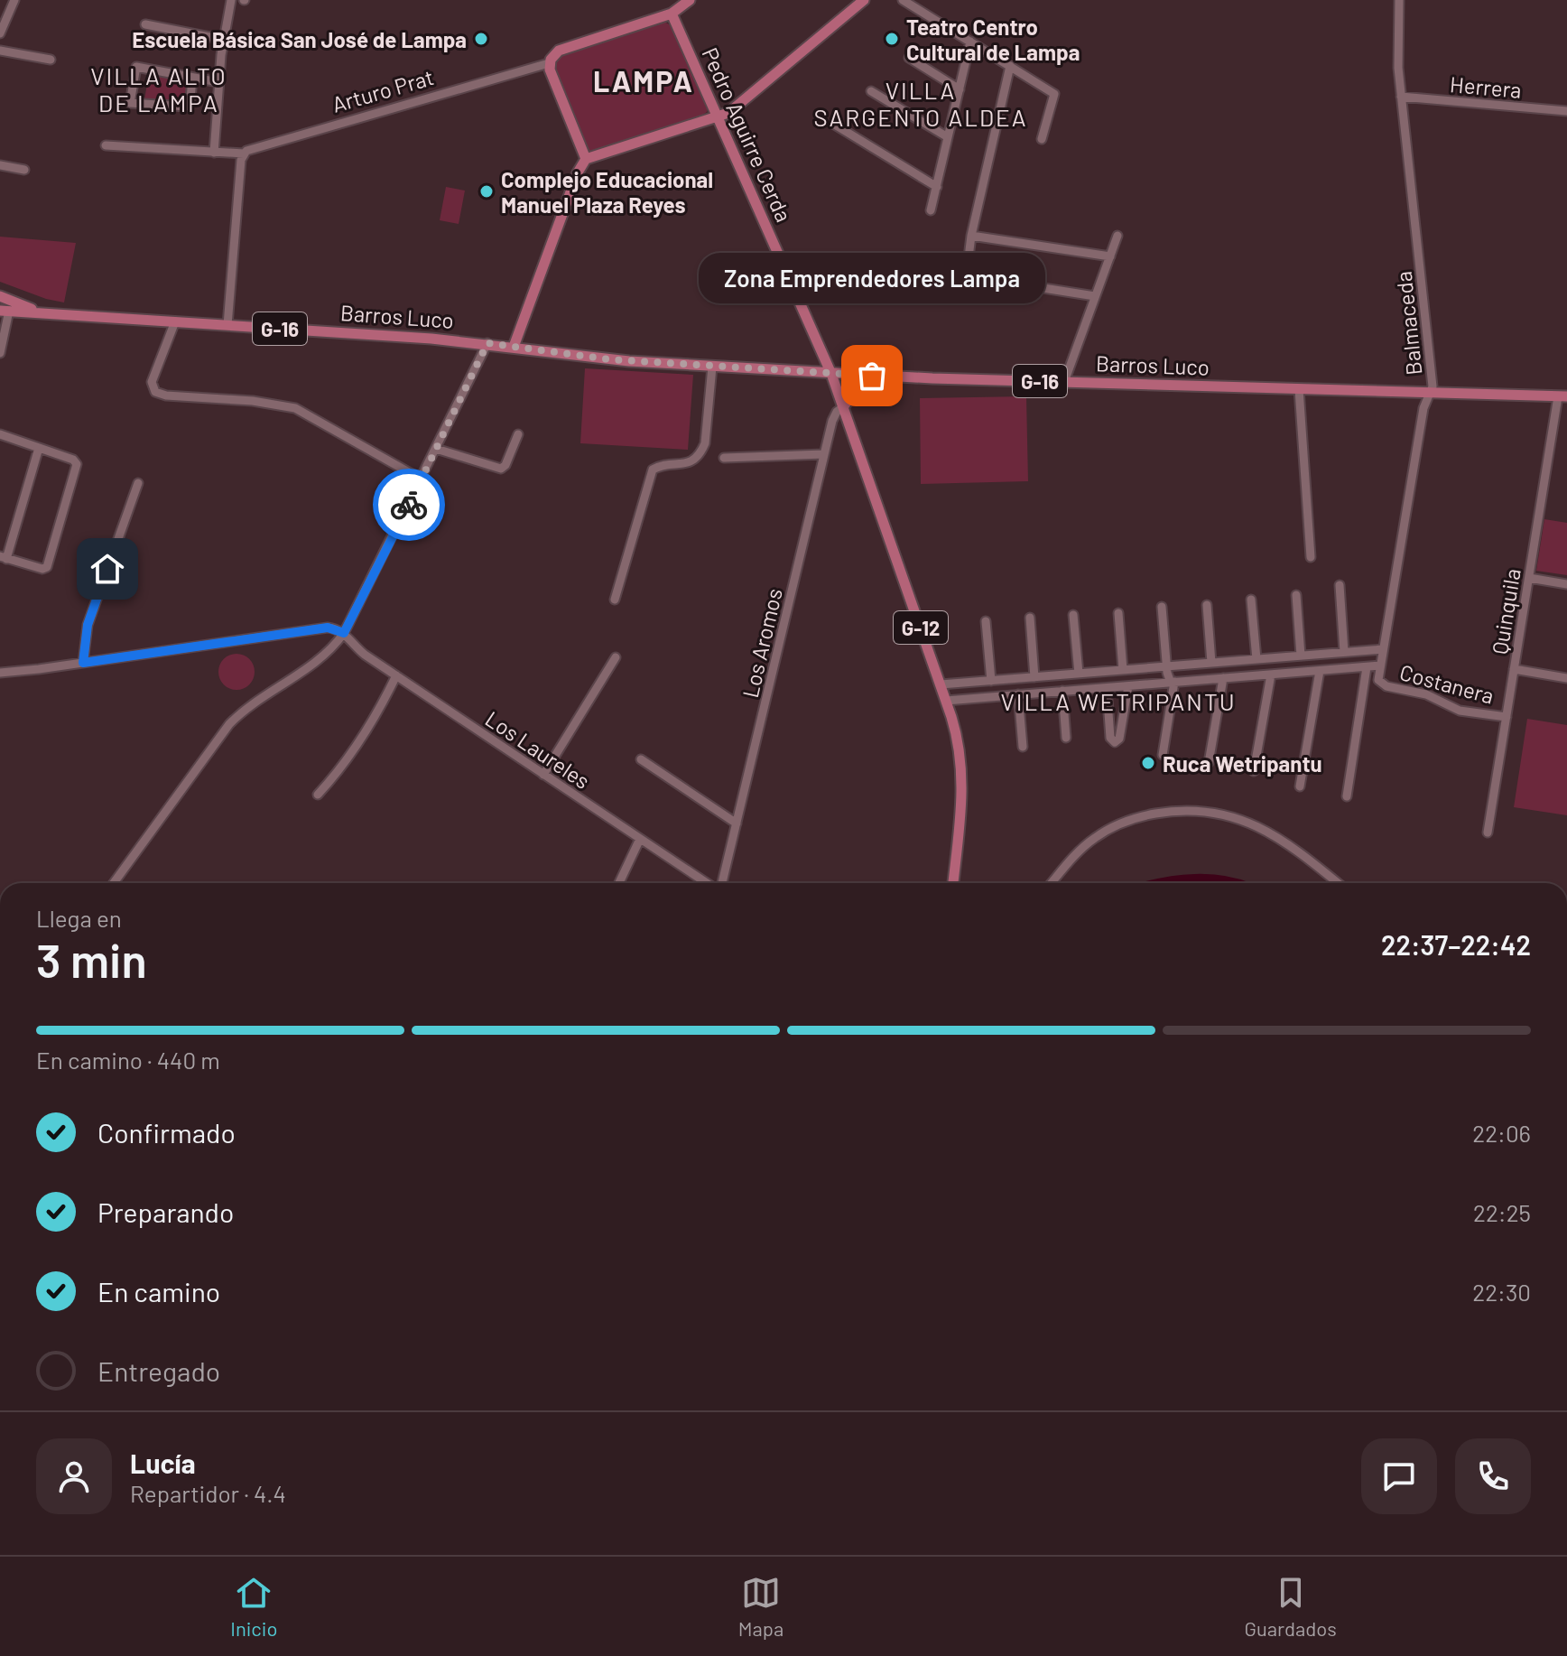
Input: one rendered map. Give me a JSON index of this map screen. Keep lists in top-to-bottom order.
{
  "streets": {
    "main road": [
      "Arturo Prat",
      "Pedro Aguirre Cerda",
      "Barros Luco",
      "G-16",
      "G-12"
    ],
    "street": [
      "Herrera",
      "Balmaceda",
      "Quinquila",
      "Los Aromos",
      "Costanera",
      "Los Laureles"
    ]
  },
  "crossings": [
    ["Herrera", "Balmaceda"],
    ["Arturo Prat", "Pedro Aguirre Cerda"],
    ["Pedro Aguirre Cerda", "Barros Luco"],
    ["Pedro Aguirre Cerda", "Los Aromos"],
    ["Barros Luco", "Balmaceda"],
    ["Barros Luco", "Quinquila"],
    ["Balmaceda", "Costanera"],
    ["Quinquila", "Costanera"]
  ],
  "districts": [
    "VILLA ALTO DE LAMPA",
    "LAMPA",
    "VILLA SARGENTO ALDEA",
    "VILLA WETRIPANTU"
  ],
  "places": [
    "Escuela Básica San José de Lampa",
    "Teatro Centro Cultural de Lampa",
    "Complejo Educacional Manuel Plaza Reyes",
    "Zona Emprendedores Lampa",
    "Ruca Wetripantu"
  ],
  "page": {
    "bubble": "Zona Emprendedores Lampa",
    "heading": ["3 min", "Llega en", "22:37–22:42"],
    "panel": ["Lucía", "Repartidor · 4.4"],
    "bar": "En camino · 440 m",
    "list": [
      ["Confirmado", "22:06"],
      ["Preparando", "22:25"],
      ["En camino", "22:30"],
      "Entregado"
    ],
    "tabs": ["Inicio", "Mapa", "Guardados"]
  }
}
